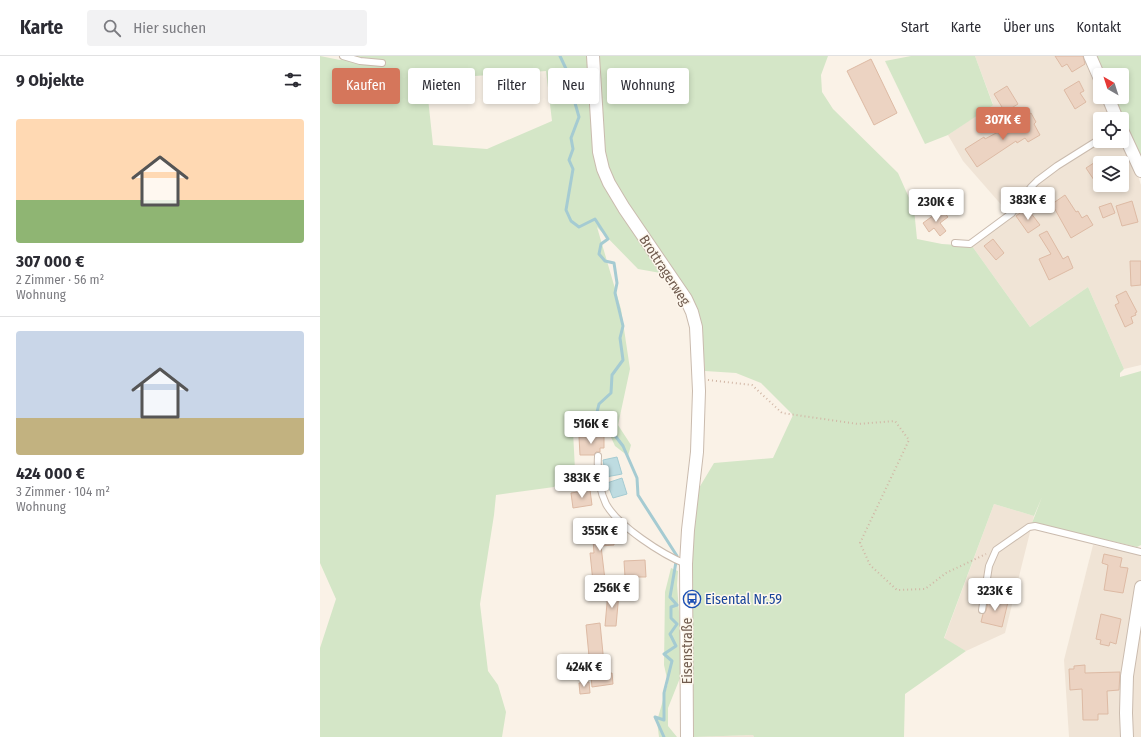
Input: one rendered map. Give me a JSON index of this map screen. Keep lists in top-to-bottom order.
{
  "streets": {
    "street": ["Brottragerweg", "Eisenstraße"]
  },
  "crossings": [
    ["Brottragerweg", "Eisenstraße"]
  ],
  "places": {
    "bus stop": ["Eisental Nr.59"]
  },
  "north": "top left",
  "page": {
    "header": "Karte",
    "search": "Hier suchen",
    "nav": [
      "Start",
      "Karte",
      "Über uns",
      "Kontakt"
    ],
    "heading": "9 Objekte",
    "chip": [
      "Kaufen",
      "Mieten",
      "Filter",
      "Neu",
      "Wohnung"
    ],
    "list": [
      {
        "name": "307 000 €",
        "note": "2 Zimmer · 56 m² · Wohnung"
      },
      {
        "name": "424 000 €",
        "note": "3 Zimmer · 104 m² · Wohnung"
      }
    ],
    "price": [
      "307K €",
      "383K €",
      "230K €",
      "516K €",
      "383K €",
      "355K €",
      "256K €",
      "323K €",
      "424K €"
    ]
  }
}
